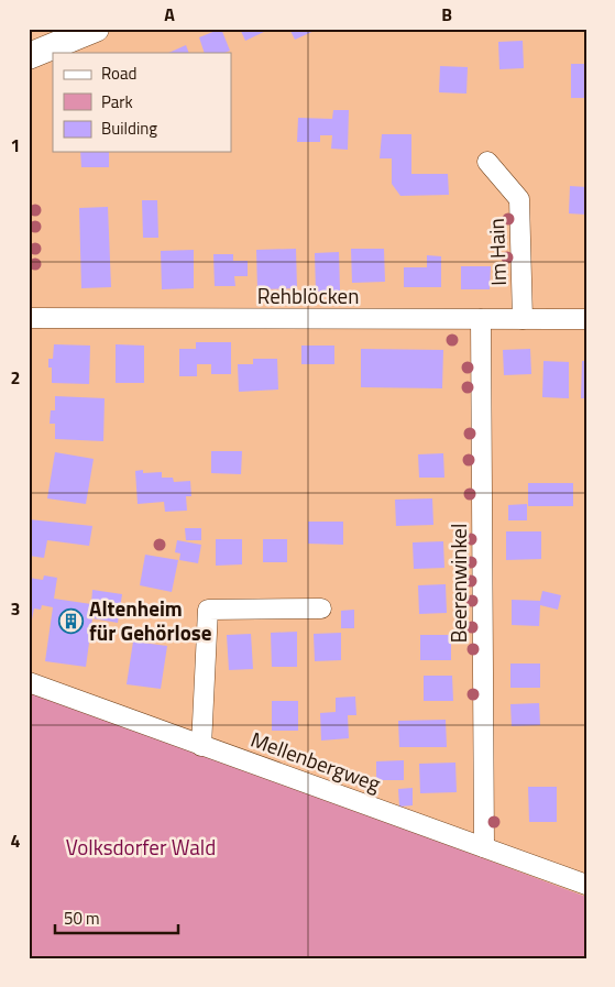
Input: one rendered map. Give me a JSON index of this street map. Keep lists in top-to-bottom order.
{
  "streets": {
    "street": [
      "Im Hain",
      "Rehblöcken",
      "Beerenwinkel",
      "Mellenbergweg"
    ]
  },
  "crossings": [
    ["Im Hain", "Rehblöcken"],
    ["Rehblöcken", "Beerenwinkel"],
    ["Beerenwinkel", "Mellenbergweg"]
  ],
  "parks": ["Volksdorfer Wald"],
  "places": {
    "building": ["Altenheim für Gehörlose"]
  },
  "legend": ["Road", "Park", "Building"],
  "scale_bar": "50 m",
  "grid": {
    "columns": ["A", "B"],
    "rows": [
      "1",
      "2",
      "3",
      "4"
    ]
  }
}
